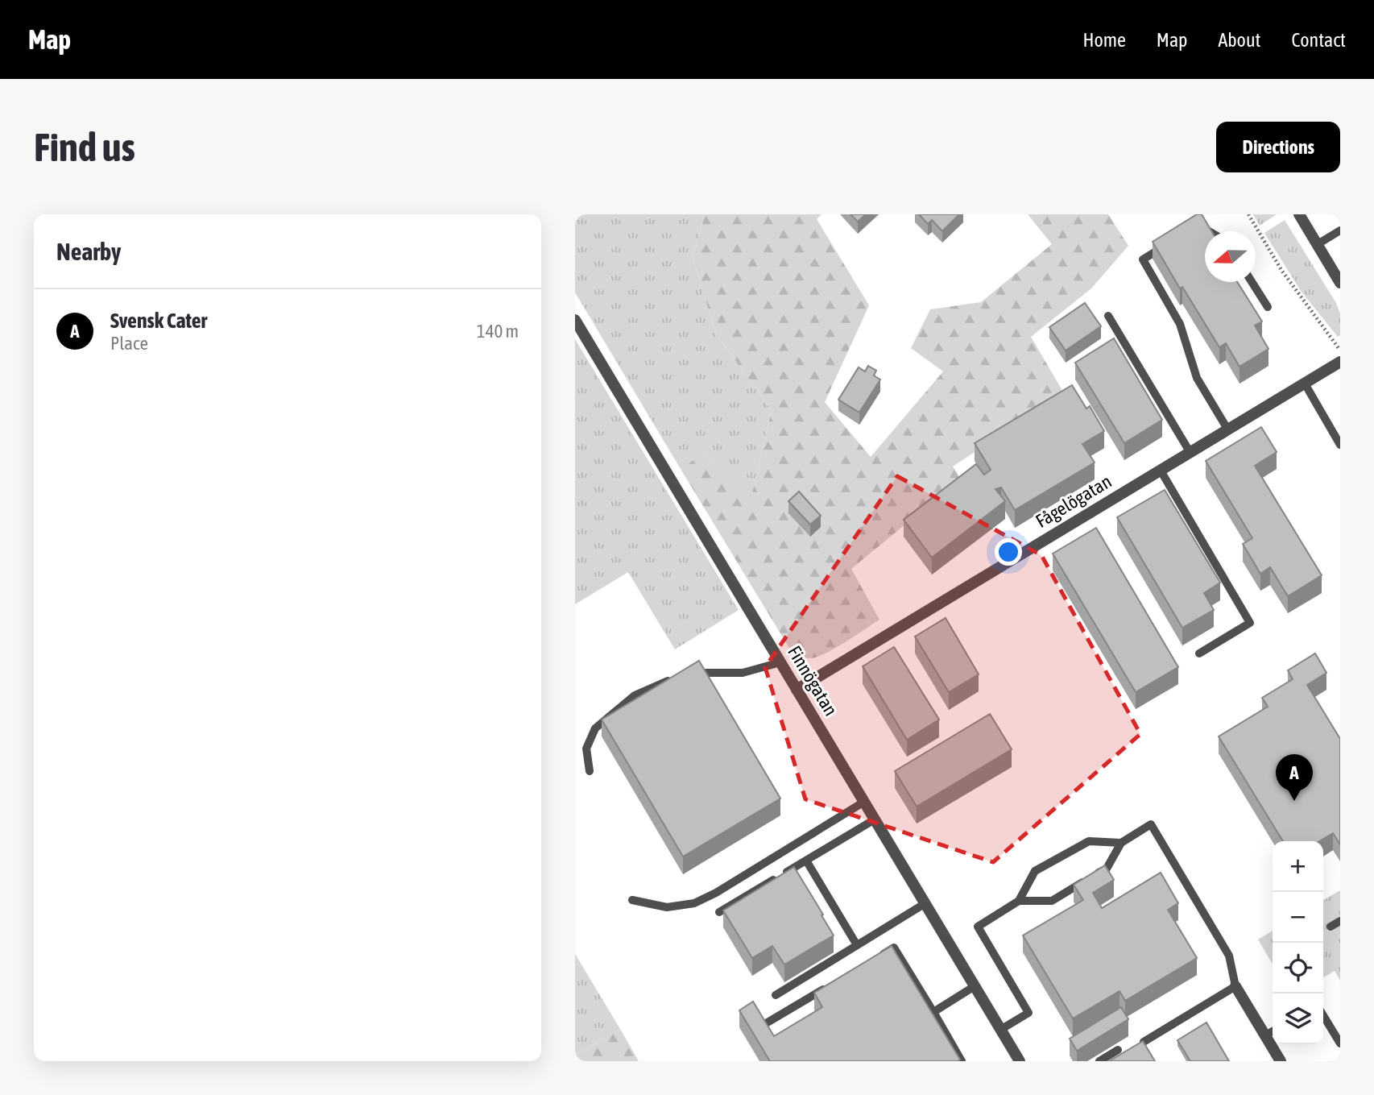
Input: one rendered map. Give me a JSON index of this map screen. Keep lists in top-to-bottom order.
{
  "streets": {
    "street": ["Fågelögatan", "Finnögatan"]
  },
  "crossings": [
    ["Fågelögatan", "Finnögatan"]
  ],
  "north": "left",
  "page": {
    "header": "Map",
    "nav": [
      "Home",
      "Map",
      "About",
      "Contact"
    ],
    "buttons": "Directions",
    "title": "Find us",
    "heading": "Nearby",
    "list": [
      {
        "mark": "A",
        "name": "Svensk Cater",
        "note": "Place",
        "value": "140 m"
      }
    ],
    "pins": "A",
    "map_buttons": ["+", "−"]
  }
}
